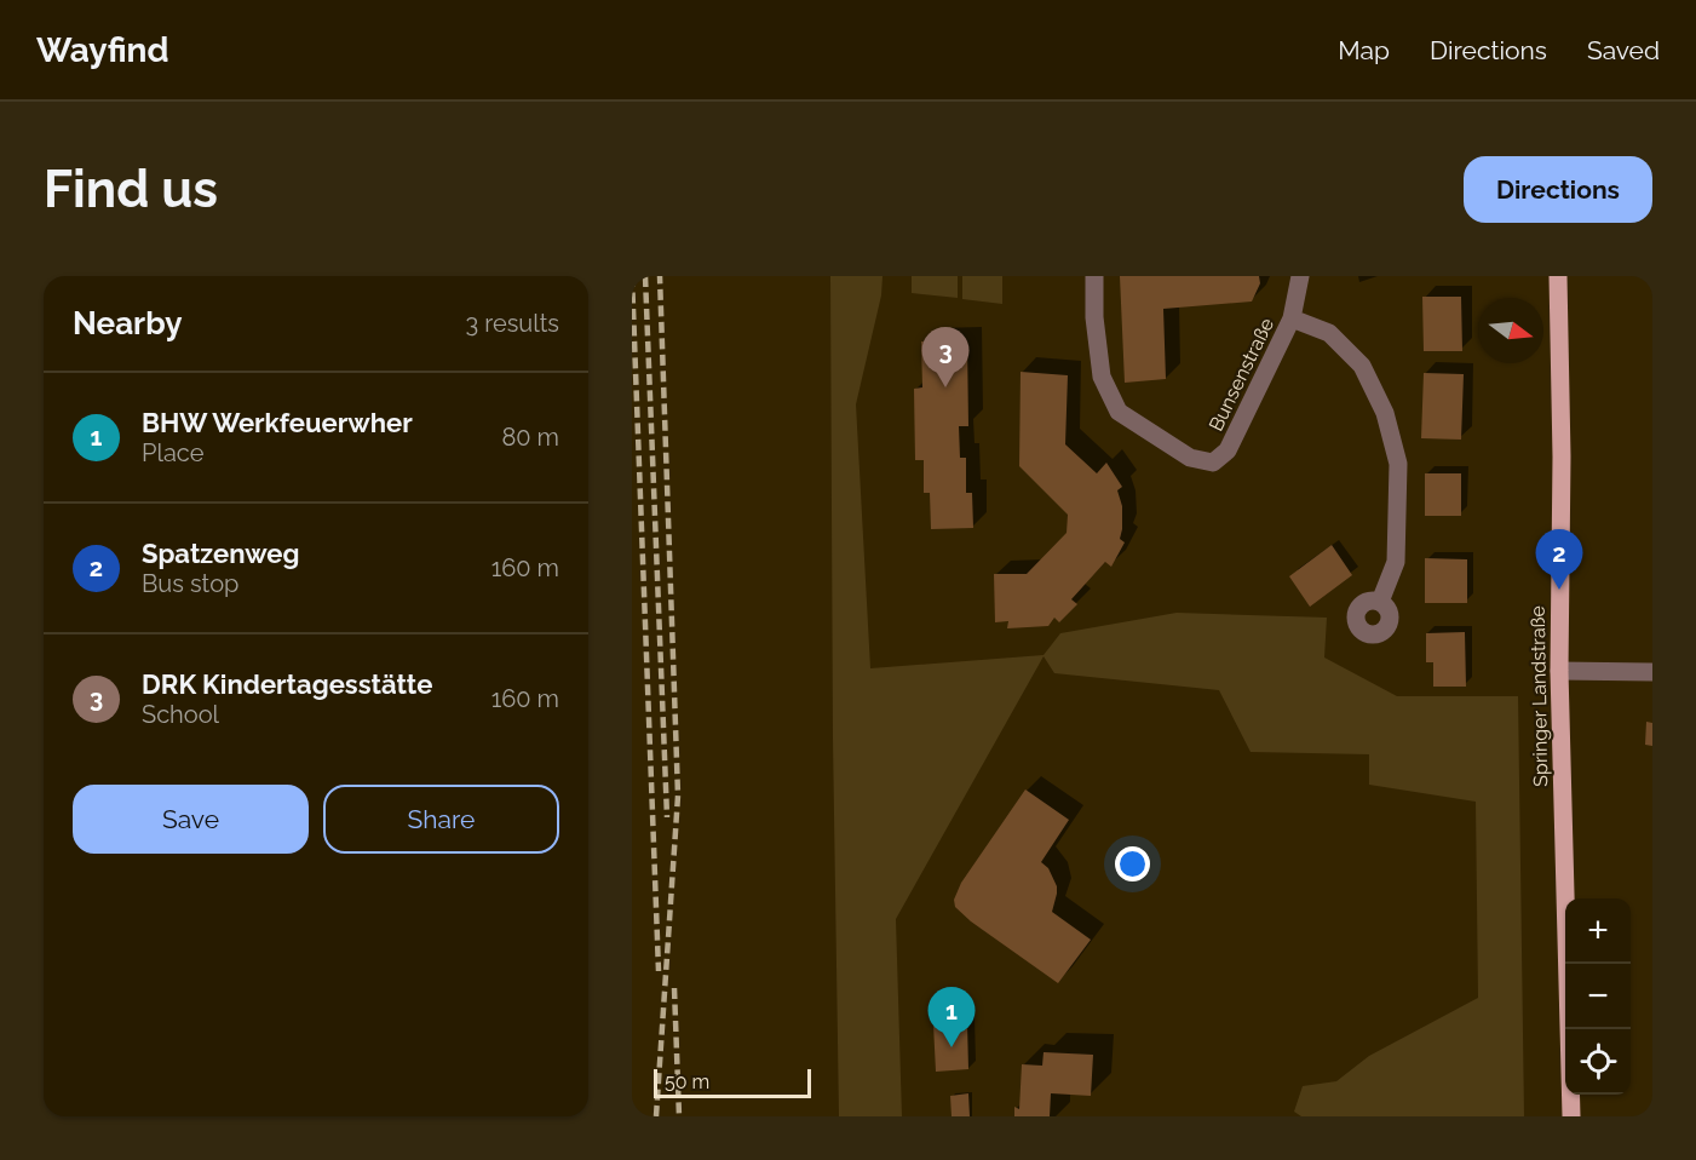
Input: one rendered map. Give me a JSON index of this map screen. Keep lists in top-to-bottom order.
{
  "streets": {
    "main road": ["Springer Landstraße"],
    "street": ["Bunsenstraße"]
  },
  "scale_bar": "50 m",
  "north": "right",
  "page": {
    "header": "Wayfind",
    "nav": ["Map", "Directions", "Saved"],
    "buttons": [
      "Directions",
      ["Save", "Share"]
    ],
    "title": "Find us",
    "heading": ["Nearby", "3 results"],
    "pins": ["3", "2", "1"],
    "list": [
      {
        "mark": "1",
        "name": "BHW Werkfeuerwher",
        "note": "Place",
        "value": "80 m"
      },
      {
        "mark": "2",
        "name": "Spatzenweg",
        "note": "Bus stop",
        "value": "160 m"
      },
      {
        "mark": "3",
        "name": "DRK Kindertagesstätte",
        "note": "School",
        "value": "160 m"
      }
    ],
    "map_buttons": ["+", "−"],
    "scale": "50 m"
  }
}
